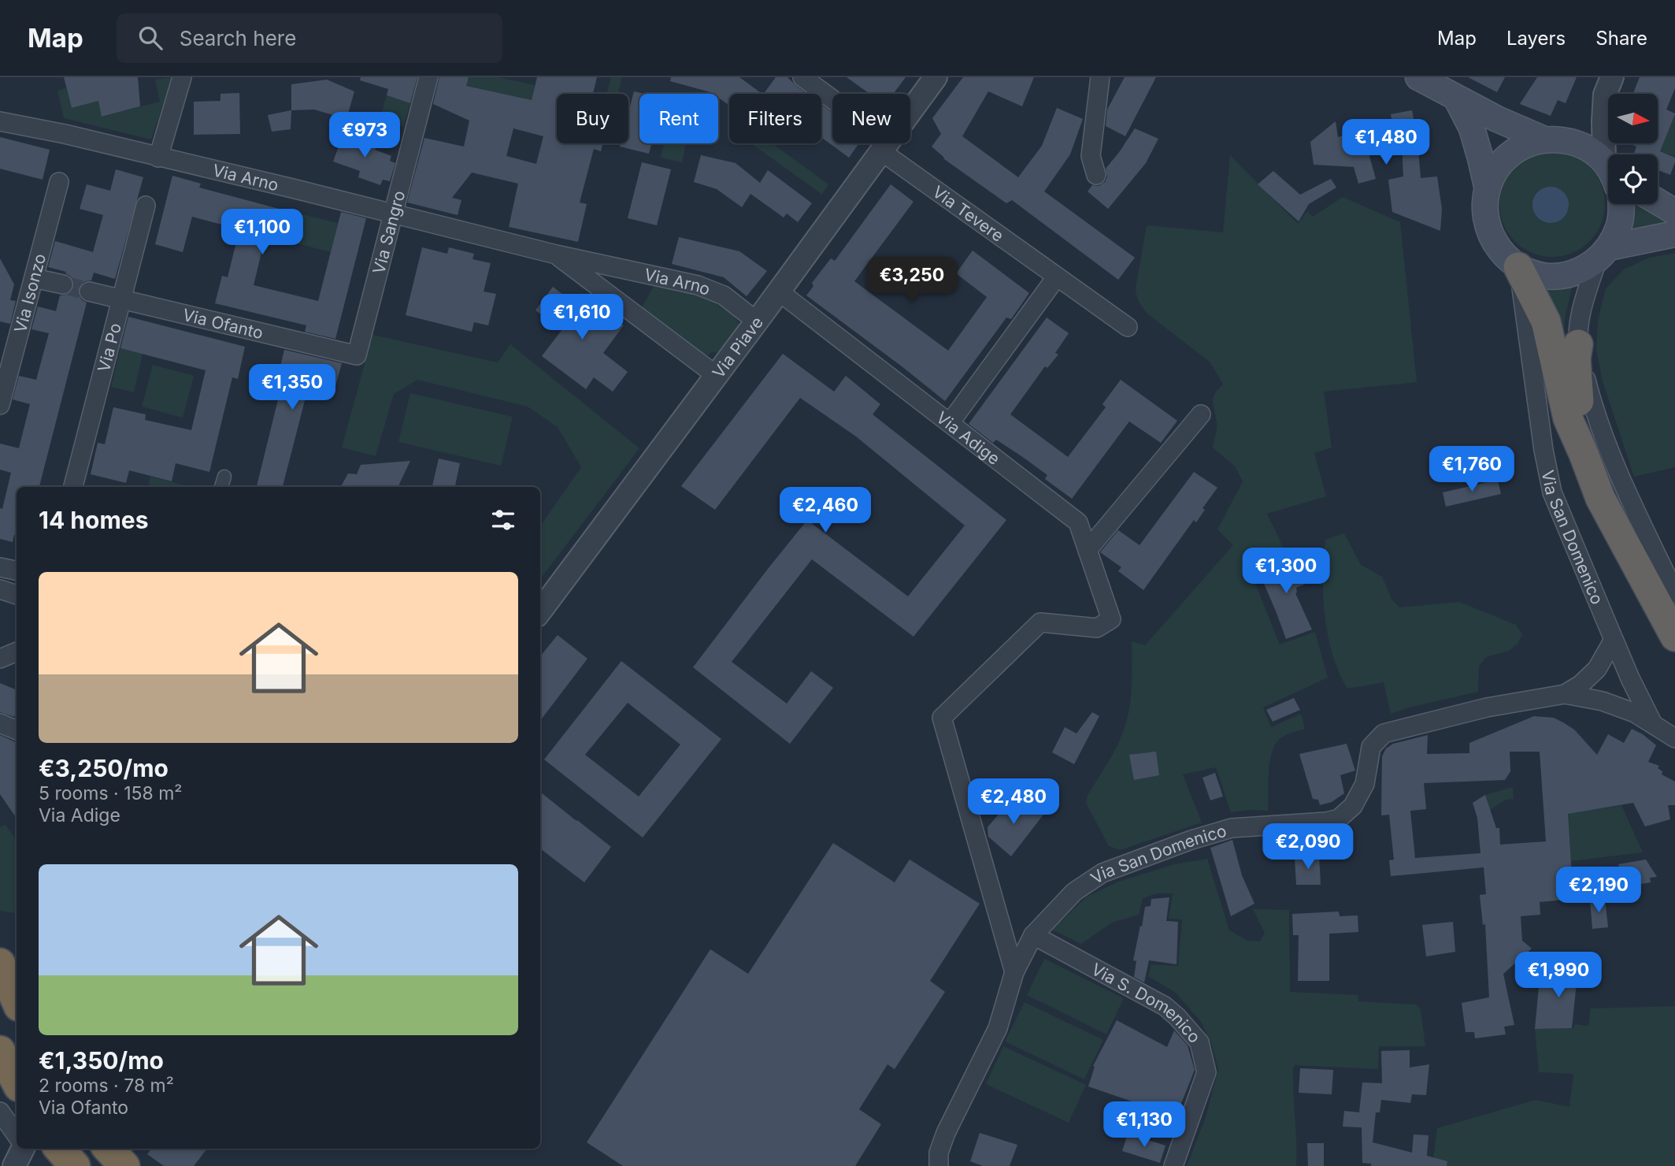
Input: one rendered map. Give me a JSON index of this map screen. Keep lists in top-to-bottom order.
{
  "streets": {
    "street": [
      "Via Arno",
      "Via Tevere",
      "Via Sangro",
      "Via Isonzo",
      "Via Ofanto",
      "Via Po",
      "Via Piave",
      "Via Adige",
      "Via San Domenico",
      "Via S. Domenico"
    ]
  },
  "crossings": [
    ["Via Arno", "Via Sangro"],
    ["Via Arno", "Via Piave"],
    ["Via Tevere", "Via Piave"],
    ["Via Sangro", "Via Ofanto"],
    ["Via Ofanto", "Via Po"],
    ["Via Piave", "Via Adige"],
    ["Via Adige", "Via San Domenico"],
    ["Via San Domenico", "Via S. Domenico"]
  ],
  "north": "right",
  "page": {
    "header": "Map",
    "search": "Search here",
    "nav": ["Map", "Layers", "Share"],
    "chip": [
      "Buy",
      "Rent",
      "Filters",
      "New"
    ],
    "price": [
      "€973",
      "€1,480",
      "€1,100",
      "€3,250",
      "€1,610",
      "€1,350",
      "€1,760",
      "€2,460",
      "€1,300",
      "€2,480",
      "€2,090",
      "€2,190",
      "€1,990",
      "€1,130"
    ],
    "heading": "14 homes",
    "list": [
      {
        "name": "€3,250/mo",
        "note": "5 rooms · 158 m² · Via Adige"
      },
      {
        "name": "€1,350/mo",
        "note": "2 rooms · 78 m² · Via Ofanto"
      }
    ]
  }
}
